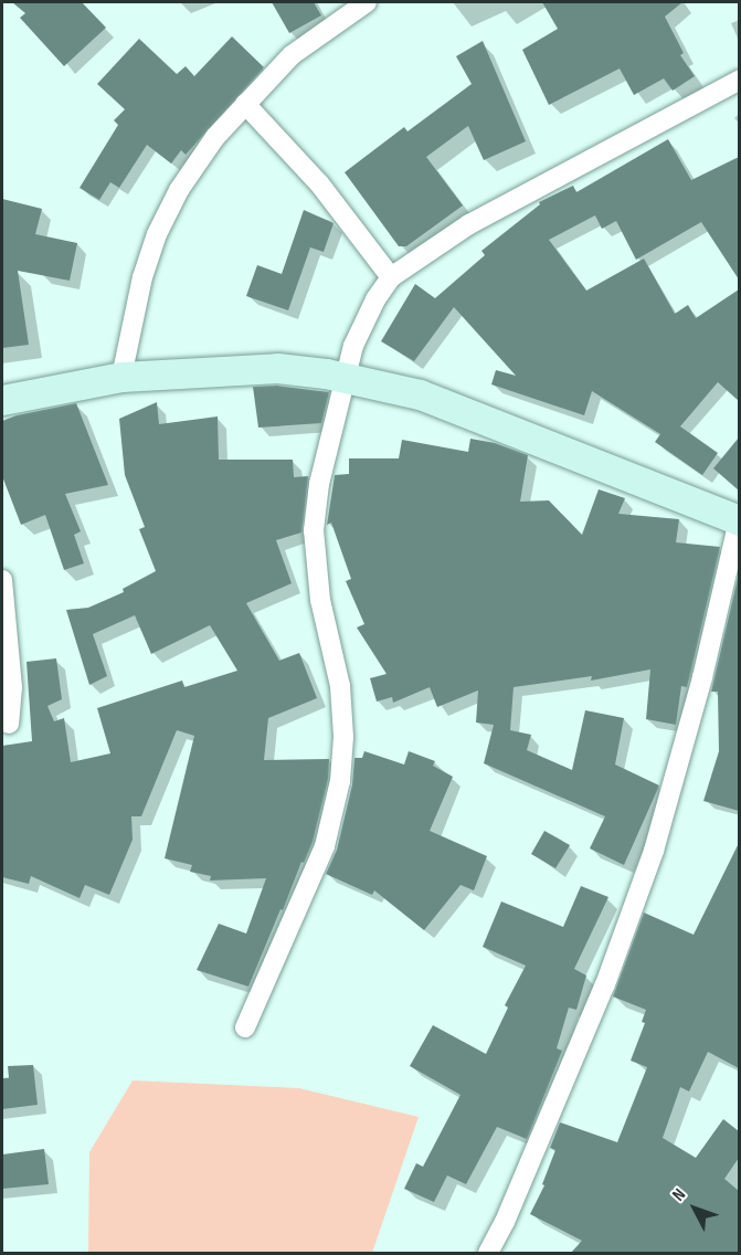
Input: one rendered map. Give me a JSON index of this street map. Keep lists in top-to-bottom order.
{
  "north": "top left"
}
